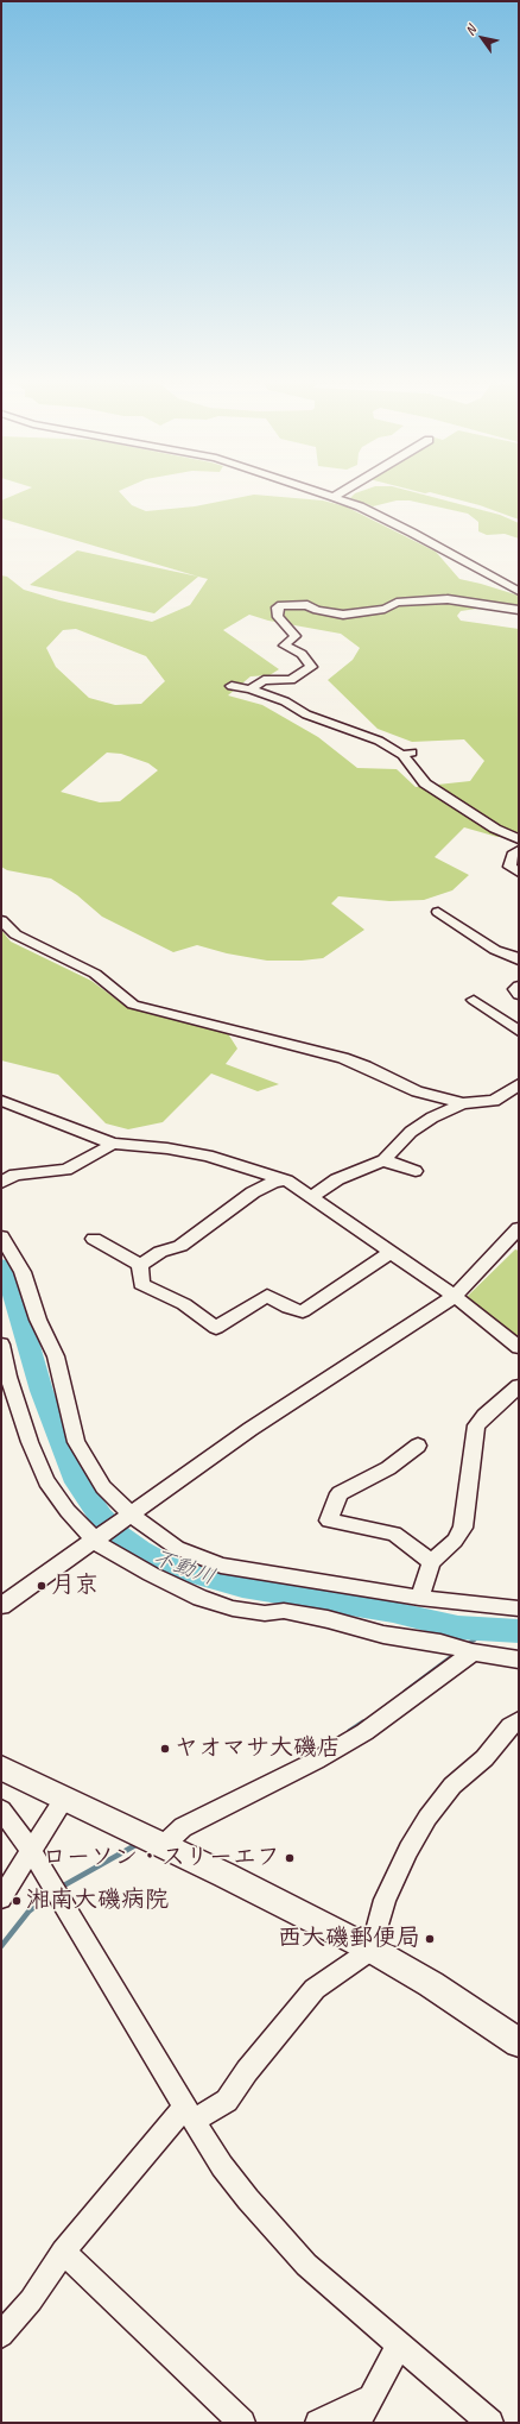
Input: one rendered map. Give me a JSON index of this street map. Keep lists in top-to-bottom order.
{
  "water": ["不動川"],
  "places": [
    "月京",
    "ヤオマサ大磯店",
    "ローソン・スリーエフ",
    "湘南大磯病院",
    "西大磯郵便局"
  ],
  "north": "top left"
}
